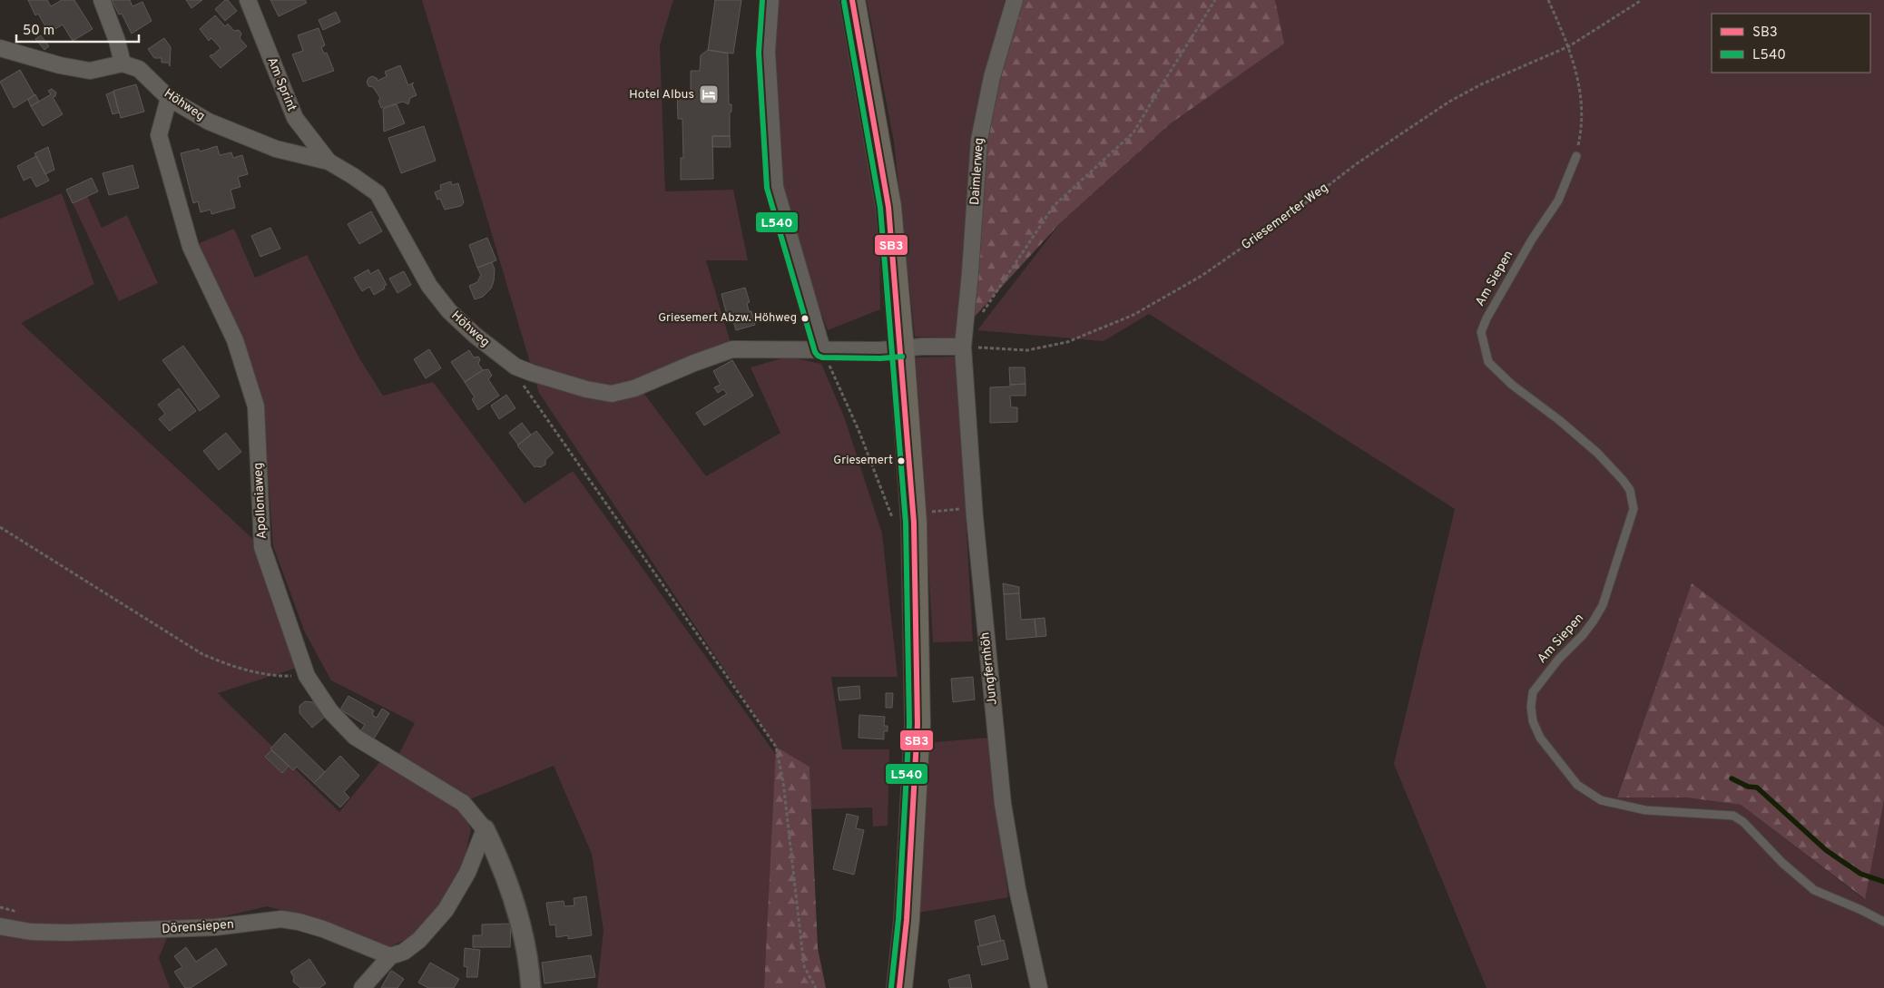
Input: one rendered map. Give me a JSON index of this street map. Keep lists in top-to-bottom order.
{
  "streets": {
    "street": [
      "Am Sprint",
      "Höhweg",
      "Daimlerweg",
      "Apolloniaweg",
      "Jungfernhöh",
      "Dörensiepen"
    ],
    "lane": ["Am Siepen"],
    "path": ["Griesemerter Weg"]
  },
  "crossings": [
    ["Am Sprint", "Höhweg"],
    ["Höhweg", "Apolloniaweg"],
    ["Daimlerweg", "Griesemerter Weg"],
    ["Daimlerweg", "Jungfernhöh"],
    ["Griesemerter Weg", "Jungfernhöh"]
  ],
  "places": {
    "hotel": ["Hotel Albus"],
    "other": ["Griesemert Abzw. Höhweg", "Griesemert"]
  },
  "lines": ["transit line SB3", "transit line L540"],
  "legend": ["SB3", "L540"],
  "scale_bar": "50 m"
}
